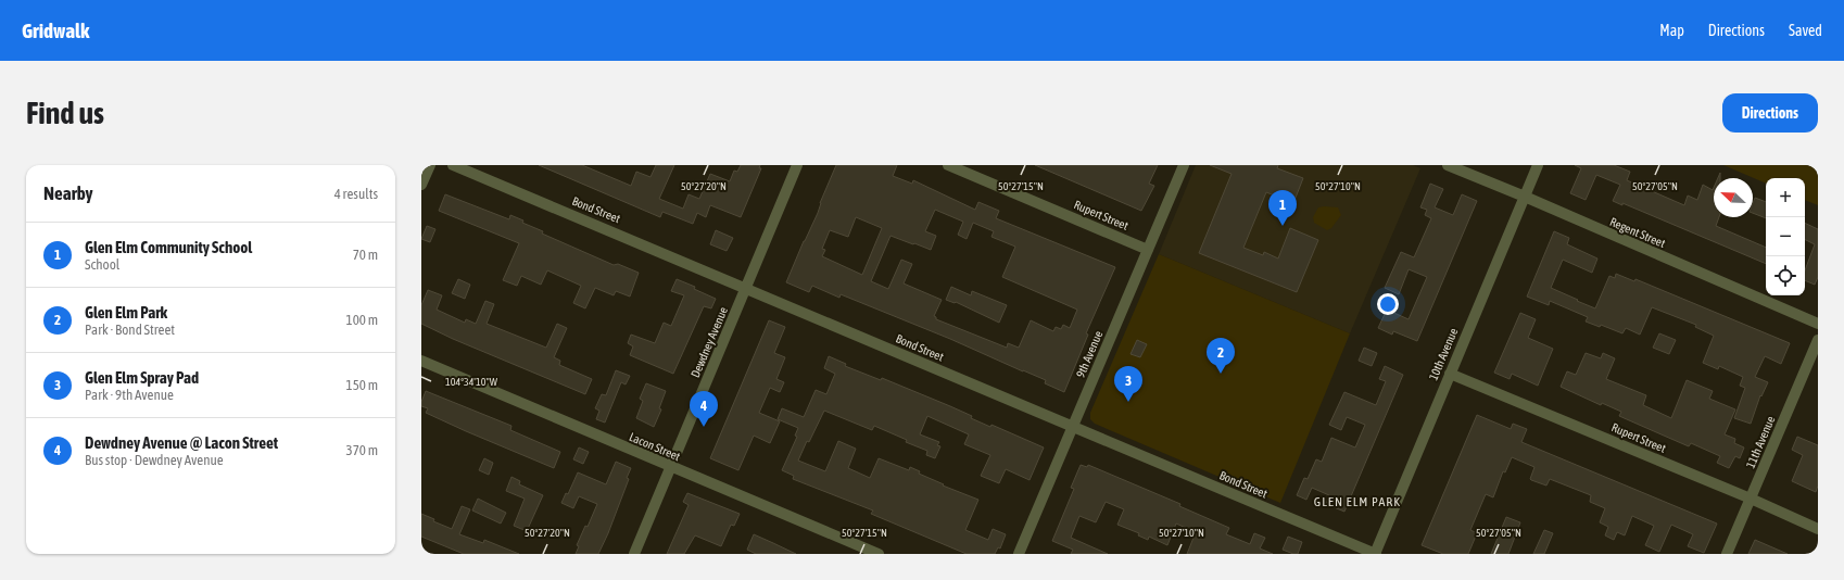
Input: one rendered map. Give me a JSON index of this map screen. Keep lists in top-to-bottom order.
{
  "streets": {
    "street": [
      "Bond Street",
      "Rupert Street",
      "Regent Street",
      "Dewdney Avenue",
      "9th Avenue",
      "10th Avenue",
      "11th Avenue",
      "Lacon Street"
    ]
  },
  "crossings": [
    ["Bond Street", "Dewdney Avenue"],
    ["Bond Street", "9th Avenue"],
    ["Bond Street", "10th Avenue"],
    ["Rupert Street", "9th Avenue"],
    ["Rupert Street", "10th Avenue"],
    ["Rupert Street", "11th Avenue"],
    ["Regent Street", "10th Avenue"],
    ["Dewdney Avenue", "Lacon Street"]
  ],
  "districts": ["GLEN ELM PARK"],
  "north": "top left",
  "page": {
    "header": "Gridwalk",
    "nav": ["Map", "Directions", "Saved"],
    "buttons": "Directions",
    "title": "Find us",
    "heading": ["Nearby", "4 results"],
    "map_buttons": ["+", "−"],
    "pins": [
      "1",
      "2",
      "3",
      "4"
    ],
    "list": [
      {
        "mark": "1",
        "name": "Glen Elm Community School",
        "note": "School",
        "value": "70 m"
      },
      {
        "mark": "2",
        "name": "Glen Elm Park",
        "note": "Park · Bond Street",
        "value": "100 m"
      },
      {
        "mark": "3",
        "name": "Glen Elm Spray Pad",
        "note": "Park · 9th Avenue",
        "value": "150 m"
      },
      {
        "mark": "4",
        "name": "Dewdney Avenue @ Lacon Street",
        "note": "Bus stop · Dewdney Avenue",
        "value": "370 m"
      }
    ]
  },
  "coordinates": [
    "50°27'20\"N",
    "50°27'15\"N",
    "50°27'10\"N",
    "50°27'05\"N",
    "104°34'10\"W"
  ]
}
